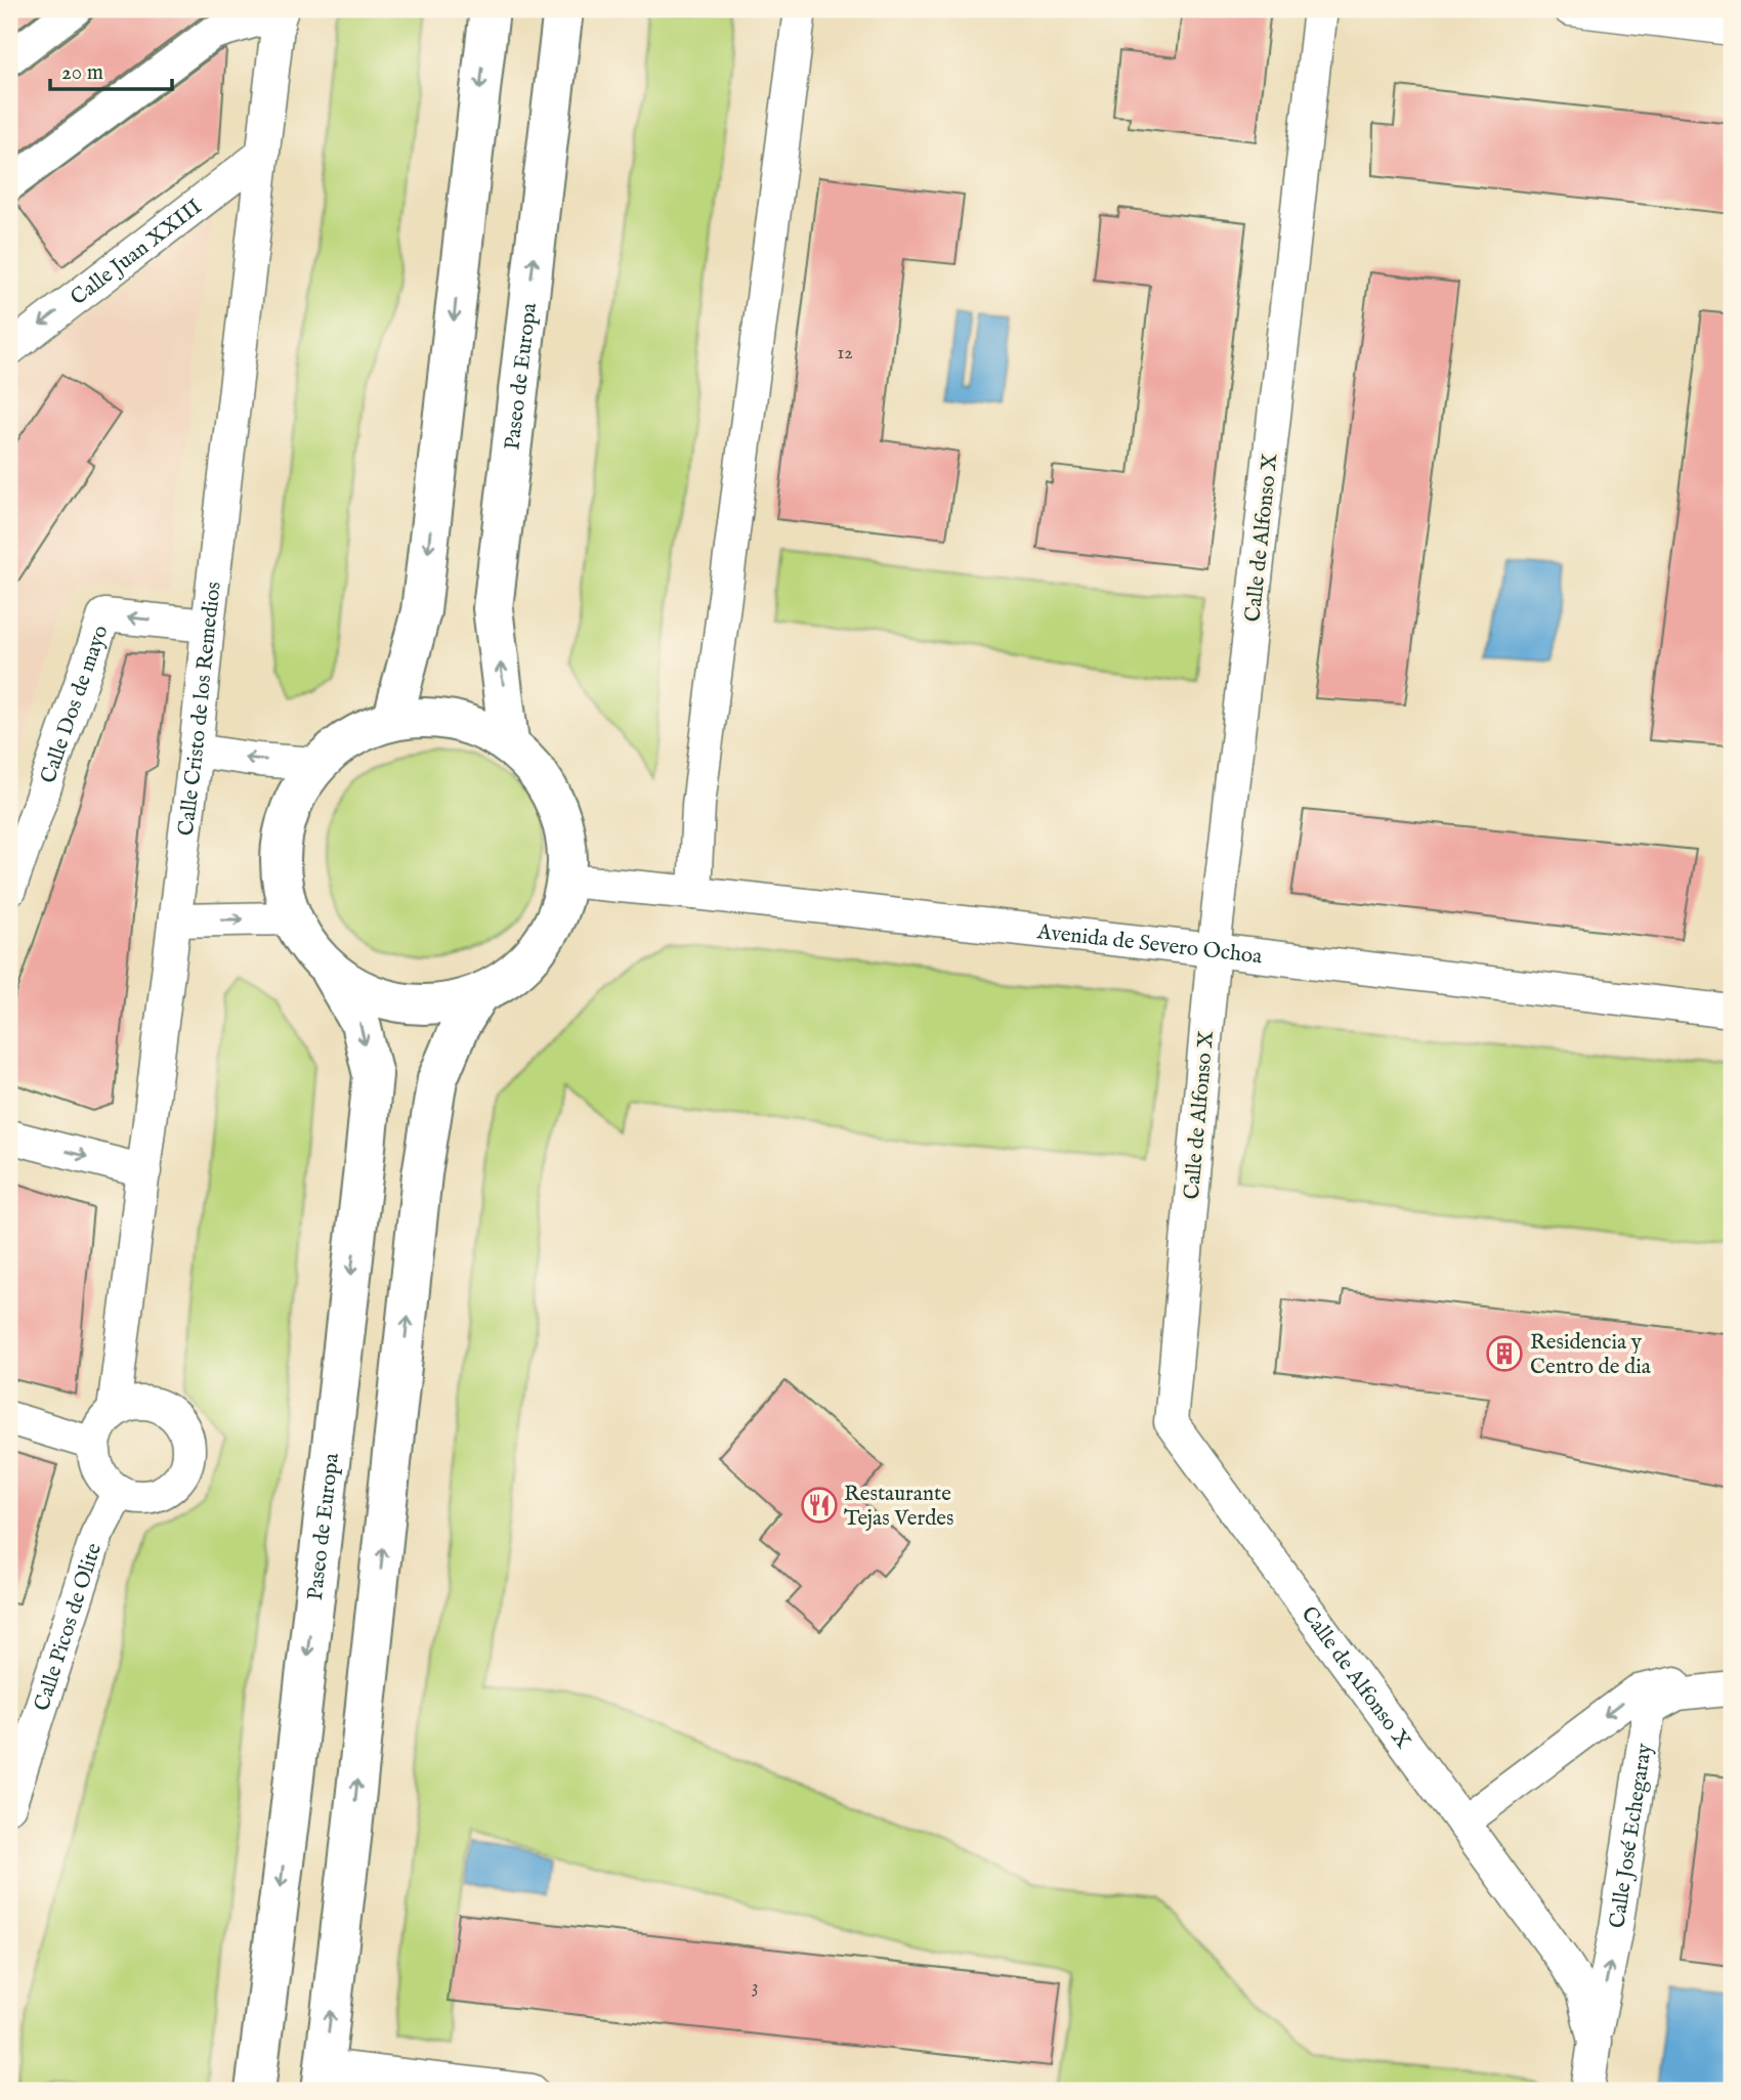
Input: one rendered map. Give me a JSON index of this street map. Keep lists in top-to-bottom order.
{
  "streets": {
    "main road": ["Paseo de Europa"],
    "street": [
      "Calle Juan XXIII",
      "Calle de Alfonso X",
      "Calle Dos de mayo",
      "Calle Cristo de los Remedios",
      "Avenida de Severo Ochoa",
      "Calle Picos de Olite",
      "Calle José Echegaray"
    ]
  },
  "crossings": [
    ["Calle Juan XXIII", "Calle Cristo de los Remedios"],
    ["Calle de Alfonso X", "Avenida de Severo Ochoa"],
    ["Calle de Alfonso X", "Calle José Echegaray"],
    ["Calle Dos de mayo", "Calle Cristo de los Remedios"],
    ["Calle Cristo de los Remedios", "Calle Picos de Olite"]
  ],
  "one_way": ["Calle Dos de mayo"],
  "places": {
    "building": ["Residencia y Centro de dia"],
    "restaurant": ["Restaurante Tejas Verdes"]
  },
  "house_numbers": ["12", "3"],
  "scale_bar": "20 m"
}
